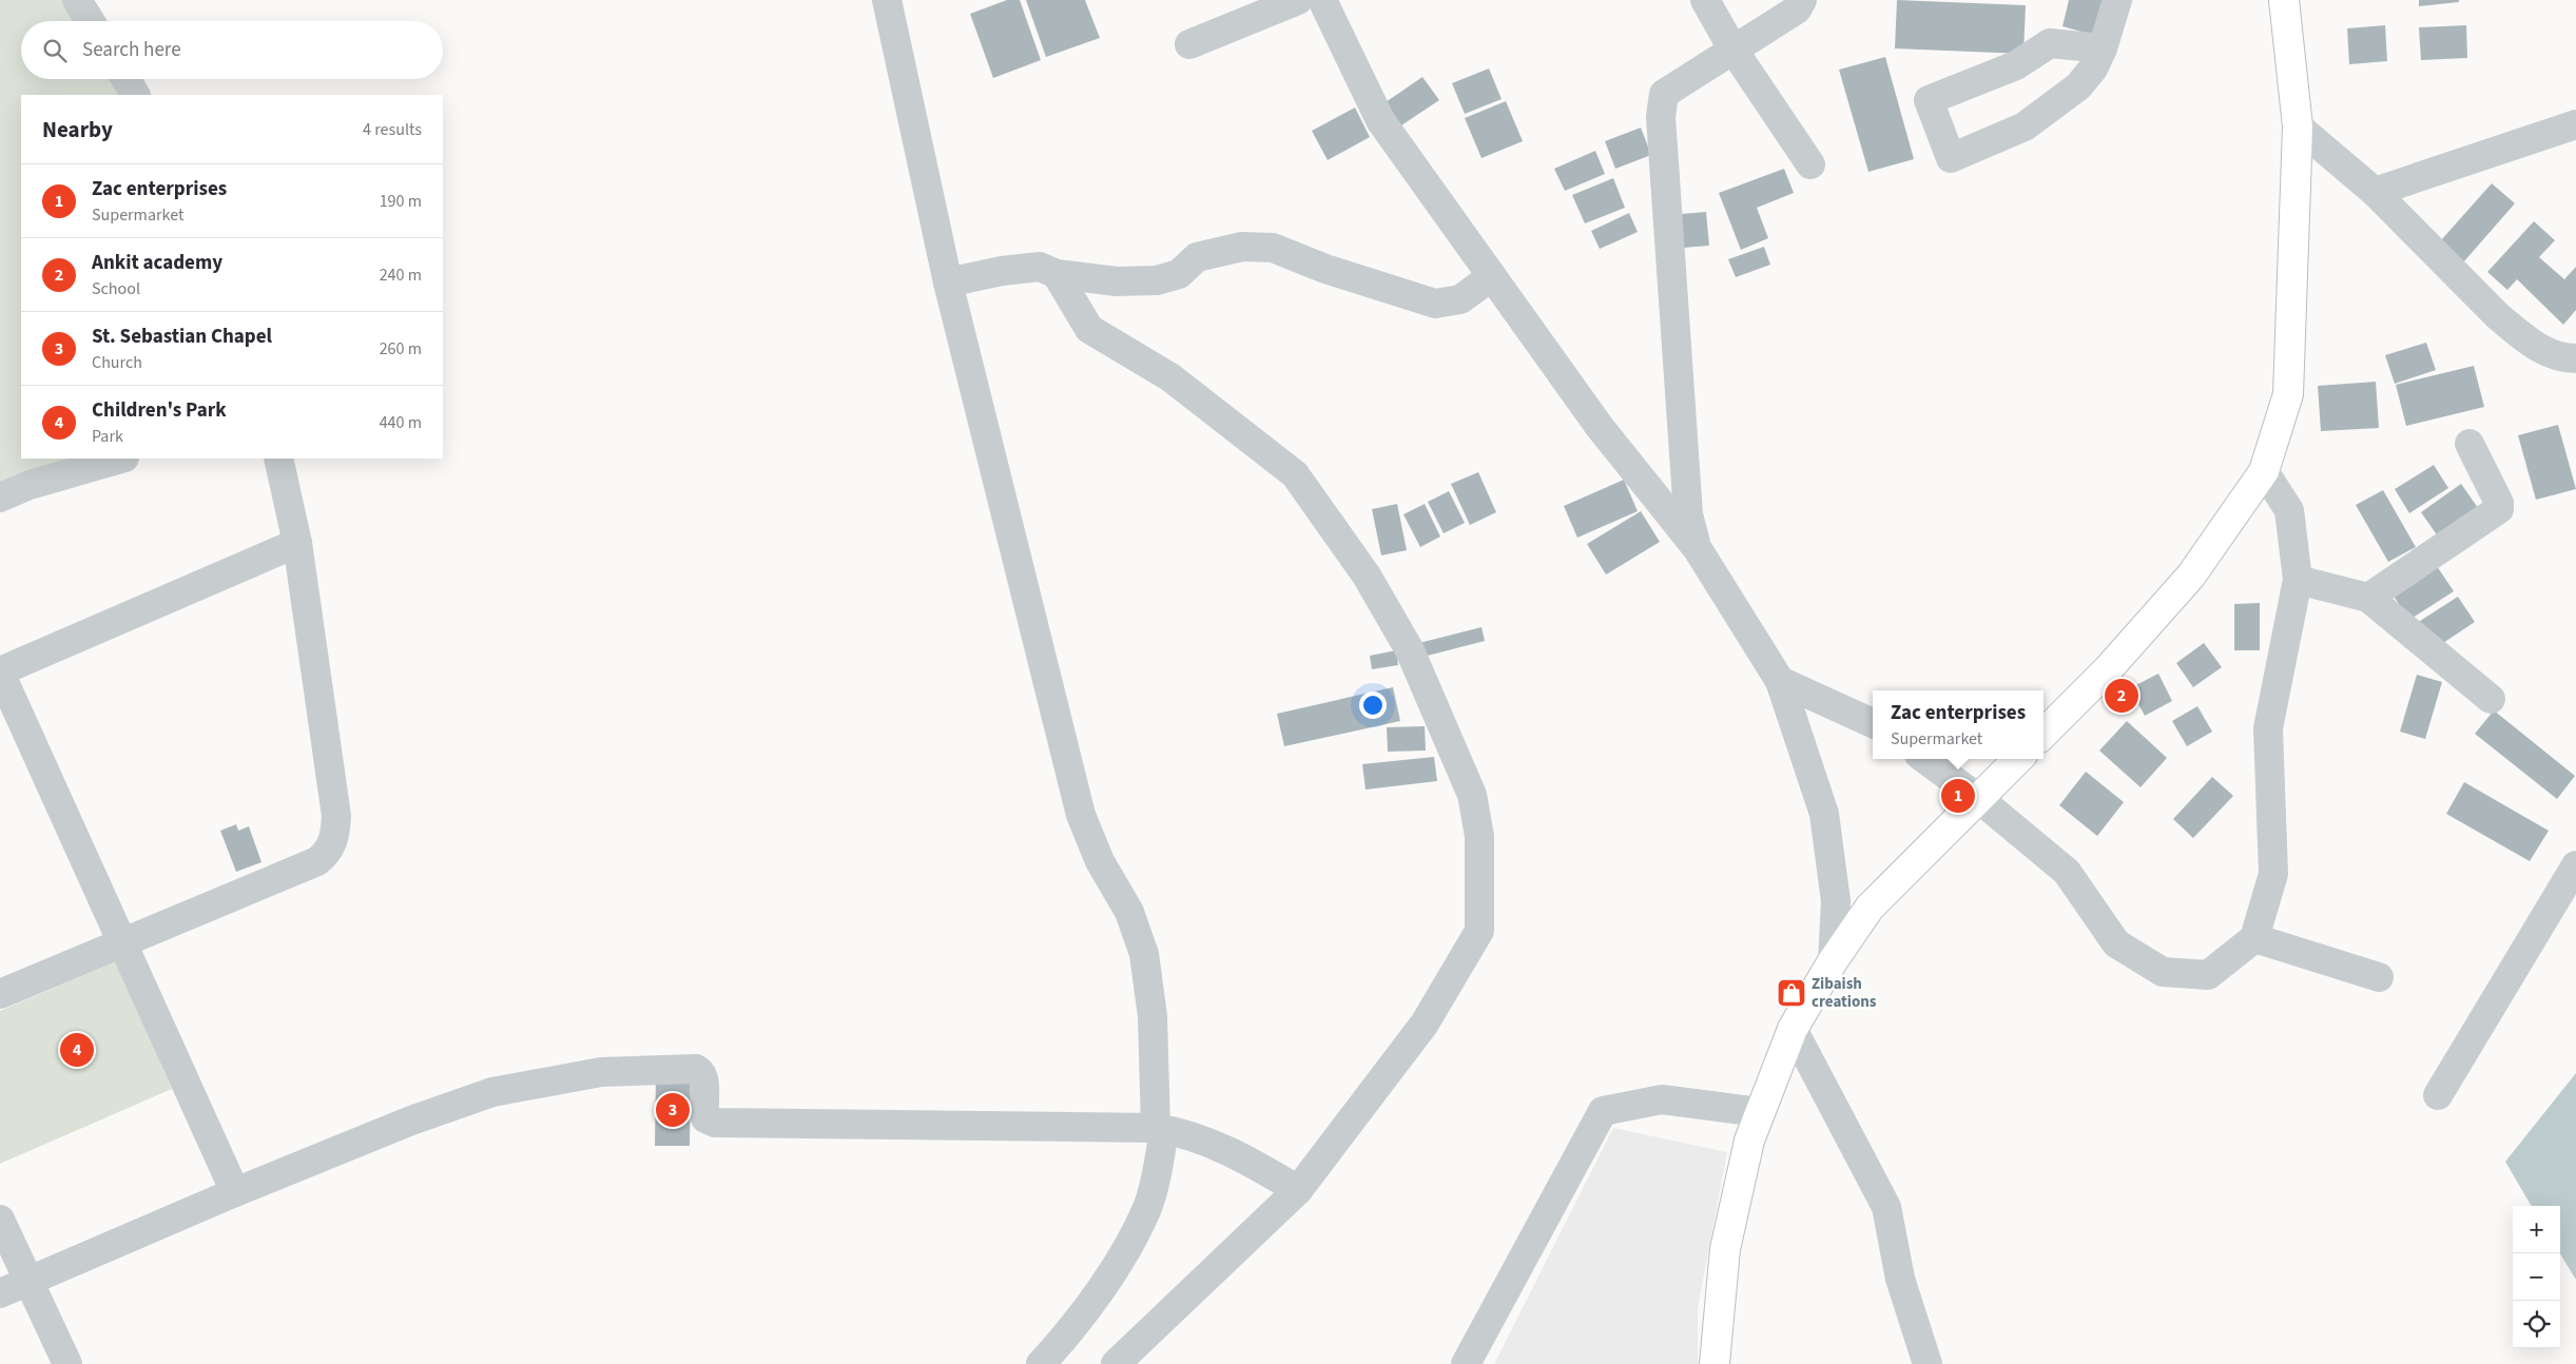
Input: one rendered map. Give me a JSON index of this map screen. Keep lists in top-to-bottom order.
{
  "places": {
    "shop": ["Zibaish creations"]
  },
  "page": {
    "search": "Search here",
    "heading": ["Nearby", "4 results"],
    "list": [
      {
        "mark": "1",
        "name": "Zac enterprises",
        "note": "Supermarket",
        "value": "190 m"
      },
      {
        "mark": "2",
        "name": "Ankit academy",
        "note": "School",
        "value": "240 m"
      },
      {
        "mark": "3",
        "name": "St. Sebastian Chapel",
        "note": "Church",
        "value": "260 m"
      },
      {
        "mark": "4",
        "name": "Children's Park",
        "note": "Park",
        "value": "440 m"
      }
    ],
    "pins": [
      "2",
      "1",
      "4",
      "3"
    ],
    "popup": ["Zac enterprises", "Supermarket"],
    "map_buttons": ["+", "−"]
  }
}
